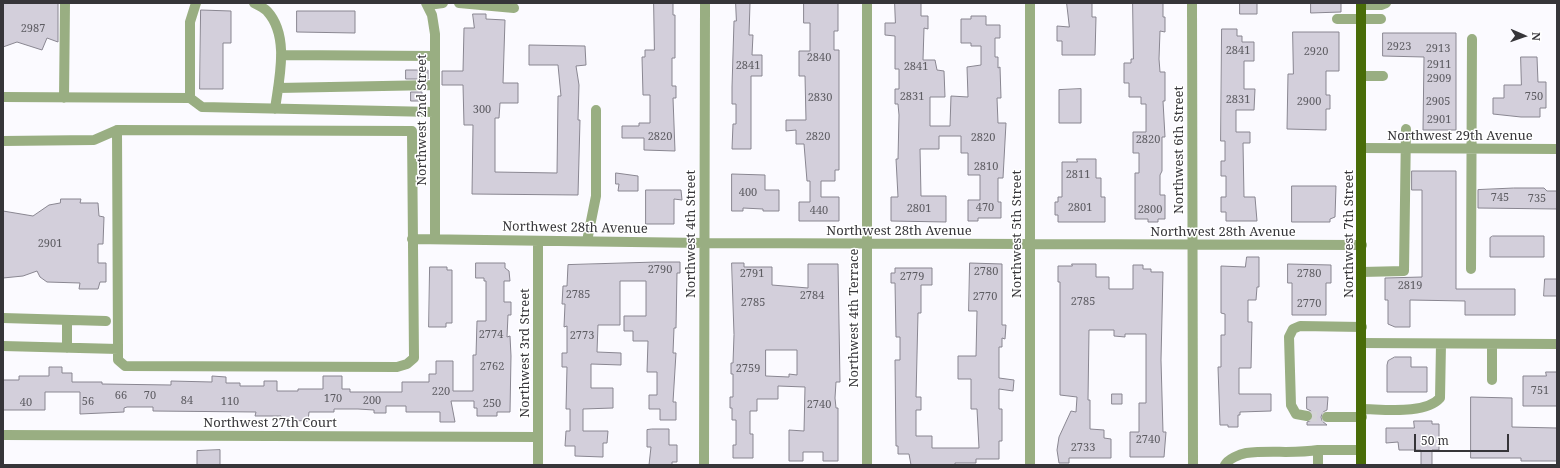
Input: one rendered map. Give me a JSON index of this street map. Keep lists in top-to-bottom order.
{
  "streets": {
    "main road": ["Northwest 7th Street"],
    "street": [
      "Northwest 2nd Street",
      "Northwest 29th Avenue",
      "Northwest 6th Street",
      "Northwest 28th Avenue",
      "Northwest 4th Street",
      "Northwest 5th Street",
      "Northwest 4th Terrace",
      "Northwest 3rd Street",
      "Northwest 27th Court"
    ]
  },
  "crossings": [
    ["Northwest 2nd Street", "Northwest 28th Avenue"],
    ["Northwest 29th Avenue", "Northwest 7th Street"],
    ["Northwest 6th Street", "Northwest 28th Avenue"],
    ["Northwest 28th Avenue", "Northwest 4th Street"],
    ["Northwest 28th Avenue", "Northwest 5th Street"],
    ["Northwest 28th Avenue", "Northwest 7th Street"],
    ["Northwest 28th Avenue", "Northwest 4th Terrace"],
    ["Northwest 28th Avenue", "Northwest 3rd Street"],
    ["Northwest 3rd Street", "Northwest 27th Court"]
  ],
  "house_numbers": [
    "2987",
    "2923",
    "2913",
    "2841",
    "2920",
    "2840",
    "2911",
    "2841",
    "2841",
    "2909",
    "2831",
    "750",
    "2830",
    "2831",
    "2900",
    "2905",
    "300",
    "2901",
    "2820",
    "2820",
    "2820",
    "2820",
    "2810",
    "2811",
    "400",
    "745",
    "735",
    "470",
    "2801",
    "2801",
    "2800",
    "440",
    "2901",
    "2790",
    "2780",
    "2791",
    "2780",
    "2779",
    "2819",
    "2785",
    "2784",
    "2770",
    "2785",
    "2785",
    "2770",
    "2774",
    "2773",
    "2762",
    "2759",
    "751",
    "220",
    "66",
    "70",
    "170",
    "84",
    "200",
    "56",
    "110",
    "40",
    "250",
    "2740",
    "2740",
    "2733"
  ],
  "scale_bar": "50 m",
  "north": "right"
}
